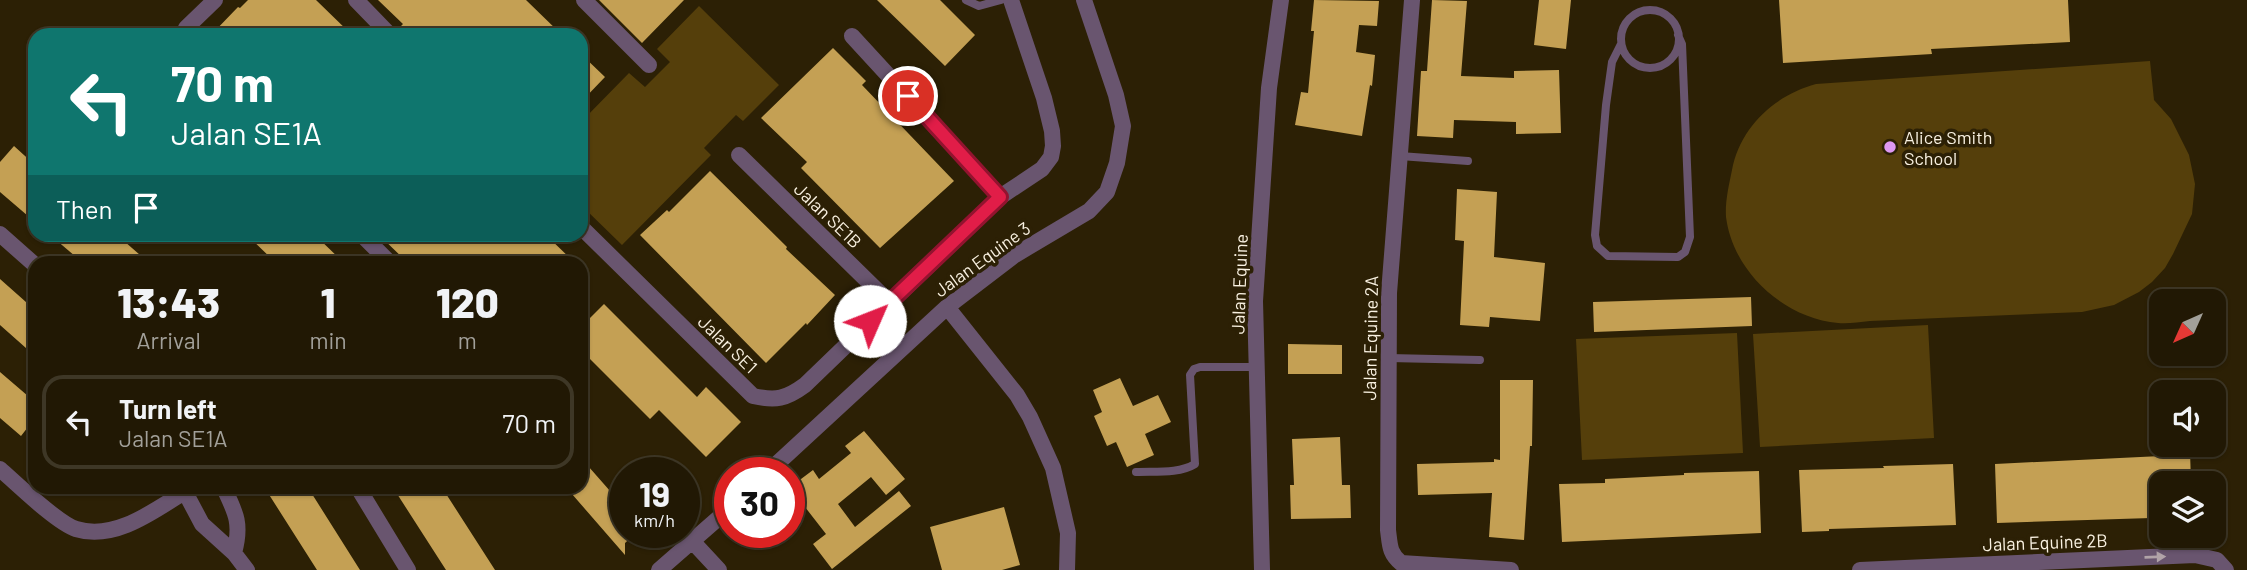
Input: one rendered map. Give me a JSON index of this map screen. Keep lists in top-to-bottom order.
{
  "streets": {
    "street": [
      "Jalan SE1B",
      "Jalan Equine 3",
      "Jalan Equine",
      "Jalan Equine 2A",
      "Jalan SE1",
      "Jalan Equine 2B"
    ]
  },
  "crossings": [
    ["Jalan SE1B", "Jalan SE1"]
  ],
  "one_way": ["Jalan Equine 2B"],
  "places": ["Alice Smith School"],
  "north": "bottom left",
  "page": {
    "turn": ["70 m", "Jalan SE1A"],
    "then": "Then",
    "eta": [
      "13:43",
      "Arrival",
      "1",
      "min",
      "120",
      "m"
    ],
    "list": [
      {
        "name": "Turn left",
        "note": "Jalan SE1A",
        "value": "70 m"
      }
    ],
    "speed": "19 km/h",
    "limit": "30"
  }
}
